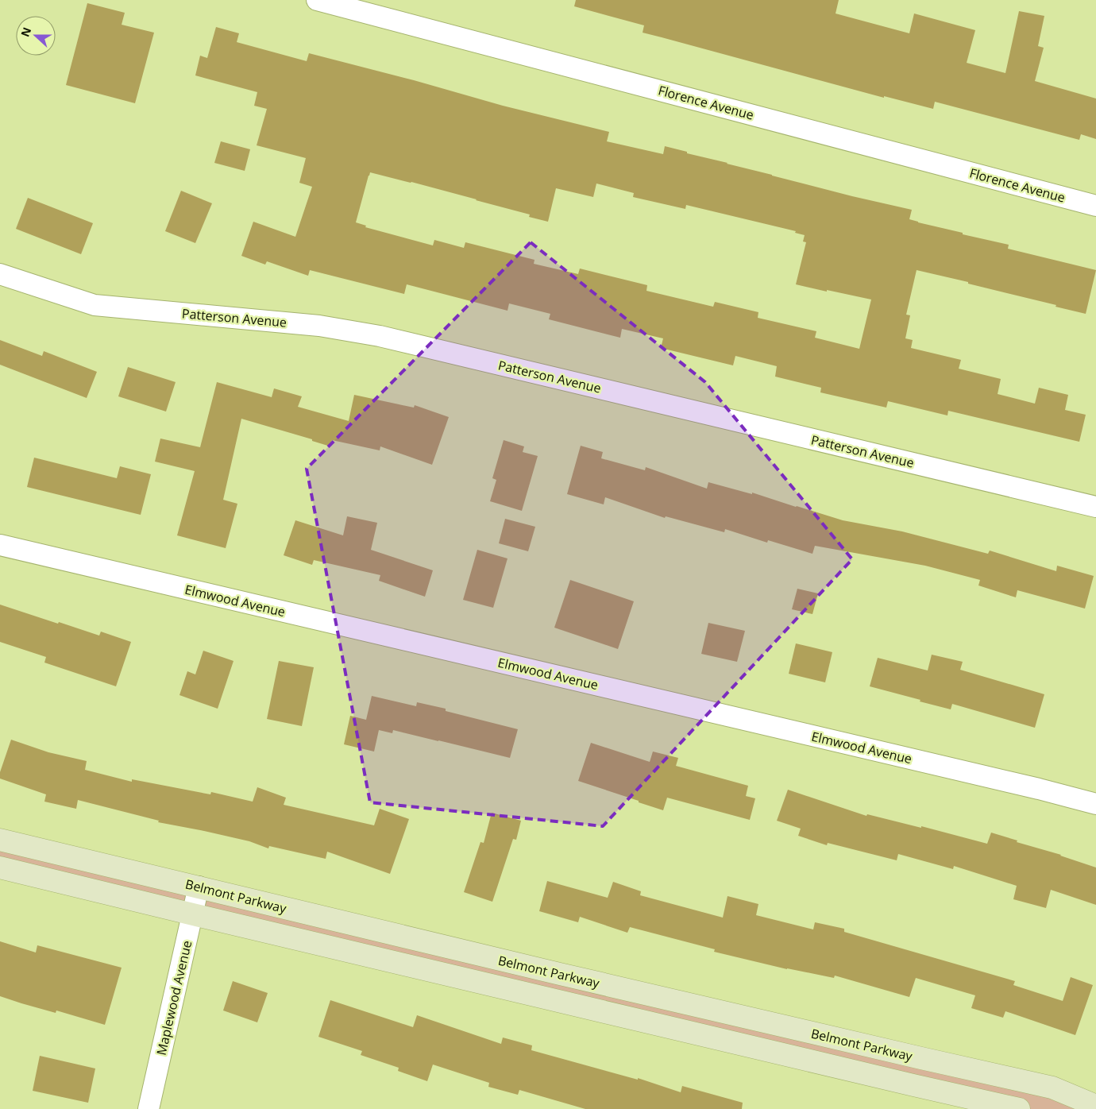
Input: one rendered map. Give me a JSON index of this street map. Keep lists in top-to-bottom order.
{
  "streets": {
    "street": [
      "Florence Avenue",
      "Patterson Avenue",
      "Elmwood Avenue",
      "Belmont Parkway",
      "Maplewood Avenue"
    ]
  },
  "crossings": [
    ["Belmont Parkway", "Maplewood Avenue"]
  ],
  "north": "left"
}
